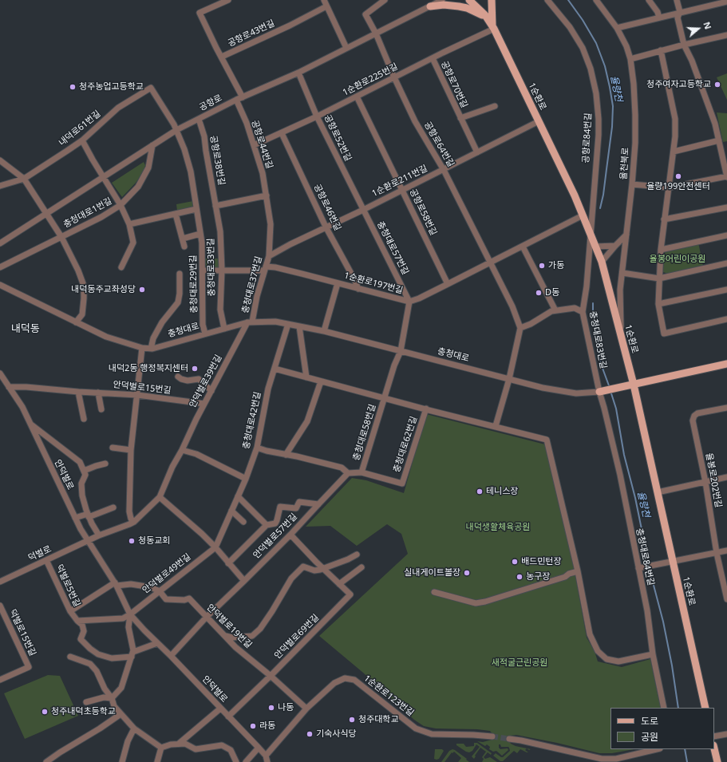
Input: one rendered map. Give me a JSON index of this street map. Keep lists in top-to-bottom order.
{
  "streets": {
    "main road": ["1순환로"],
    "street": [
      "공항로43번길",
      "1순환로225번길",
      "공항로70번길",
      "공항로",
      "내덕로61번길",
      "공항로52번길",
      "공항로84번길",
      "공항로44번길",
      "공항로64번길",
      "공항로38번길",
      "율천북로",
      "1순환로211번길",
      "공항로46번길",
      "공항로58번길",
      "충청대로1번길",
      "충청대로57번길",
      "충청대로33번길",
      "1순환로197번길",
      "충청대로29번길",
      "충청대로37번길",
      "충청대로",
      "충청대로83번길",
      "안덕벌로39번길",
      "안덕벌로15번길",
      "충청대로42번길",
      "충청대로58번길",
      "충청대로62번길",
      "안덕벌로",
      "율봉로202번길",
      "안덕벌로57번길",
      "덕벌로",
      "충청대로84번길",
      "안덕벌로49번길",
      "덕벌로5번길",
      "안덕벌로19번길",
      "덕벌로15번길",
      "안덕벌로69번길",
      "1순환로123번길"
    ]
  },
  "crossings": [
    ["공항로43번길", "공항로"],
    ["1순환로225번길", "공항로70번길"],
    ["1순환로225번길", "1순환로"],
    ["1순환로225번길", "공항로52번길"],
    ["1순환로225번길", "공항로44번길"],
    ["1순환로225번길", "공항로64번길"],
    ["1순환로225번길", "공항로46번길"],
    ["1순환로225번길", "공항로58번길"],
    ["공항로70번길", "1순환로211번길"],
    ["1순환로", "공항로84번길"],
    ["1순환로", "율천북로"],
    ["1순환로", "1순환로211번길"],
    ["1순환로", "1순환로197번길"],
    ["1순환로", "충청대로83번길"],
    ["공항로", "공항로52번길"],
    ["공항로", "공항로44번길"],
    ["공항로", "공항로64번길"],
    ["공항로", "공항로38번길"],
    ["공항로", "충청대로1번길"],
    ["공항로", "충청대로29번길"],
    ["내덕로61번길", "충청대로29번길"],
    ["공항로52번길", "1순환로211번길"],
    ["공항로52번길", "충청대로57번길"],
    ["공항로84번길", "충청대로83번길"],
    ["공항로44번길", "충청대로37번길"],
    ["공항로64번길", "1순환로211번길"],
    ["공항로64번길", "1순환로197번길"],
    ["공항로38번길", "충청대로33번길"],
    ["1순환로211번길", "공항로46번길"],
    ["1순환로211번길", "공항로58번길"],
    ["1순환로211번길", "충청대로57번길"],
    ["1순환로211번길", "충청대로37번길"],
    ["공항로46번길", "1순환로197번길"],
    ["공항로58번길", "1순환로197번길"],
    ["충청대로57번길", "1순환로197번길"],
    ["충청대로33번길", "1순환로197번길"],
    ["충청대로33번길", "충청대로"],
    ["1순환로197번길", "충청대로29번길"],
    ["1순환로197번길", "충청대로37번길"],
    ["충청대로29번길", "충청대로"],
    ["충청대로37번길", "충청대로"],
    ["충청대로37번길", "안덕벌로39번길"],
    ["충청대로", "충청대로83번길"],
    ["충청대로", "안덕벌로39번길"],
    ["충청대로", "충청대로42번길"],
    ["충청대로", "충청대로58번길"],
    ["충청대로", "충청대로84번길"],
    ["충청대로83번길", "충청대로84번길"],
    ["안덕벌로39번길", "안덕벌로15번길"],
    ["안덕벌로39번길", "안덕벌로"],
    ["안덕벌로39번길", "덕벌로"],
    ["안덕벌로15번길", "안덕벌로"],
    ["충청대로42번길", "안덕벌로49번길"],
    ["충청대로58번길", "충청대로62번길"],
    ["충청대로62번길", "안덕벌로57번길"],
    ["안덕벌로", "안덕벌로57번길"],
    ["안덕벌로", "덕벌로"],
    ["안덕벌로", "안덕벌로49번길"],
    ["안덕벌로", "덕벌로5번길"],
    ["안덕벌로", "안덕벌로19번길"],
    ["안덕벌로", "안덕벌로69번길"],
    ["안덕벌로", "1순환로123번길"],
    ["안덕벌로57번길", "안덕벌로19번길"],
    ["안덕벌로57번길", "안덕벌로69번길"],
    ["덕벌로", "덕벌로5번길"],
    ["안덕벌로49번길", "덕벌로5번길"],
    ["안덕벌로49번길", "안덕벌로19번길"],
    ["안덕벌로19번길", "안덕벌로69번길"],
    ["안덕벌로19번길", "1순환로123번길"]
  ],
  "districts": ["내덕동"],
  "water": ["율량천"],
  "parks": ["율봉어린이공원", "내덕생활체육공원", "새적굴근린공원"],
  "places": [
    "청주여자고등학교",
    "청주농업고등학교",
    "율량199안전센터",
    "가동",
    "내덕동주교좌성당",
    "D동",
    "내덕2동 행정복지센터",
    "테니스장",
    "청동교회",
    "배드민턴장",
    "실내게이트볼장",
    "농구장",
    "나동",
    "청주내덕초등학교",
    "청주대학교",
    "라동",
    "기숙사식당"
  ],
  "legend": ["도로", "공원"],
  "north": "right"
}
